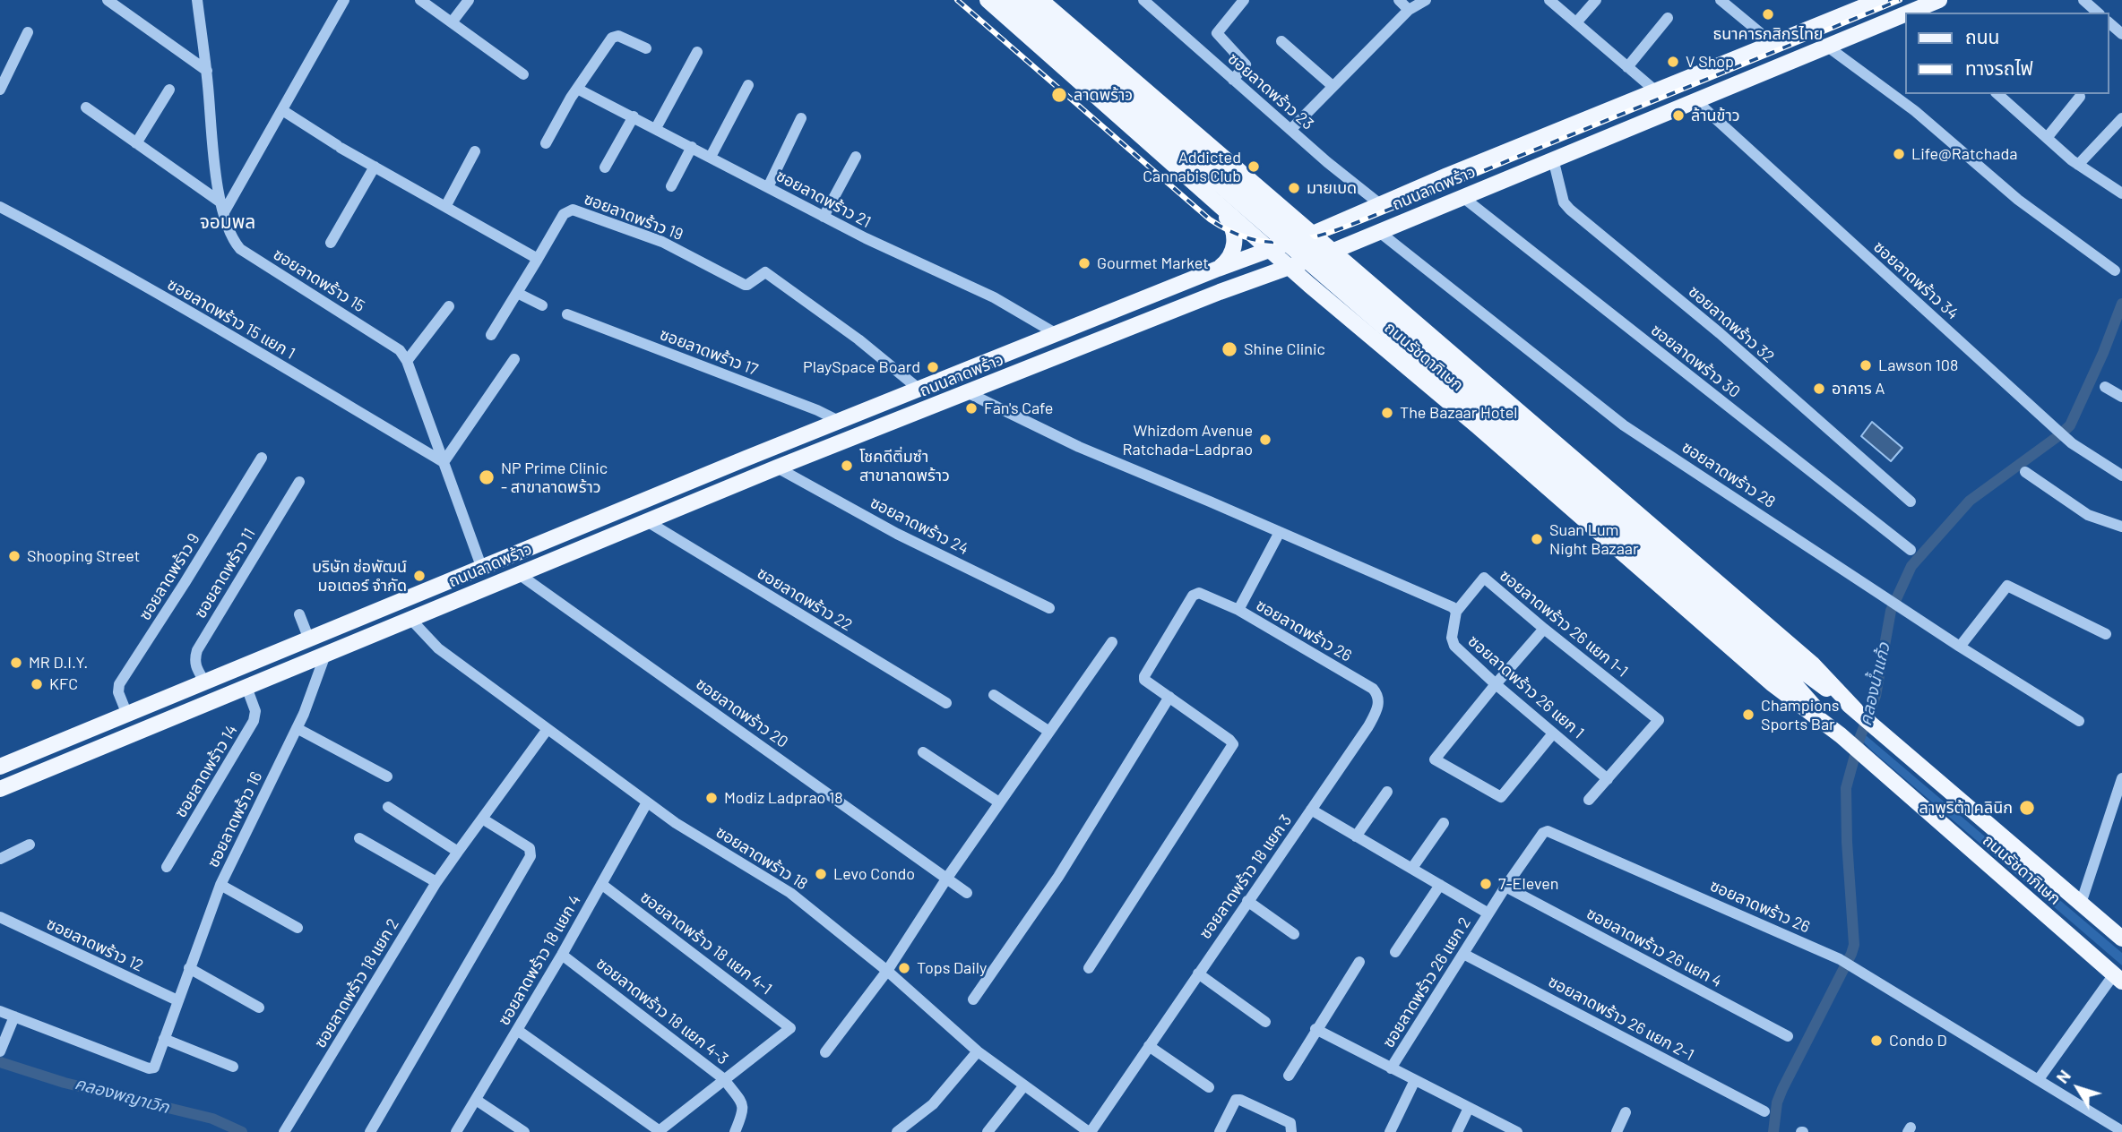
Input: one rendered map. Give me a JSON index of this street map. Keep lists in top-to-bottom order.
{
  "streets": {
    "main road": ["ถนนลาดพร้าว", "ถนนรัชดาภิเษก"],
    "street": [
      "ซอยลาดพร้าว 23",
      "ซอยลาดพร้าว 21",
      "ซอยลาดพร้าว 19",
      "ซอยลาดพร้าว 15",
      "ซอยลาดพร้าว 34",
      "ซอยลาดพร้าว 15 แยก 1",
      "ซอยลาดพร้าว 32",
      "ซอยลาดพร้าว 17",
      "ซอยลาดพร้าว 30",
      "ซอยลาดพร้าว 28",
      "ซอยลาดพร้าว 24",
      "ซอยลาดพร้าว 11",
      "ซอยลาดพร้าว 9",
      "ซอยลาดพร้าว 22",
      "ซอยลาดพร้าว 26 แยก 1-1",
      "ซอยลาดพร้าว 26",
      "ซอยลาดพร้าว 26 แยก 1",
      "ซอยลาดพร้าว 20",
      "ซอยลาดพร้าว 14",
      "ซอยลาดพร้าว 16",
      "ซอยลาดพร้าว 18",
      "ซอยลาดพร้าว 18 แยก 3",
      "ซอยลาดพร้าว 18 แยก 4-1",
      "ซอยลาดพร้าว 12",
      "ซอยลาดพร้าว 26 แยก 4",
      "ซอยลาดพร้าว 18 แยก 4",
      "ซอยลาดพร้าว 26 แยก 2",
      "ซอยลาดพร้าว 18 แยก 2",
      "ซอยลาดพร้าว 18 แยก 4-3",
      "ซอยลาดพร้าว 26 แยก 2-1"
    ]
  },
  "crossings": [
    ["ซอยลาดพร้าว 23", "ถนนลาดพร้าว"],
    ["ถนนลาดพร้าว", "ซอยลาดพร้าว 21"],
    ["ถนนลาดพร้าว", "ซอยลาดพร้าว 19"],
    ["ถนนลาดพร้าว", "ซอยลาดพร้าว 15"],
    ["ถนนลาดพร้าว", "ซอยลาดพร้าว 34"],
    ["ถนนลาดพร้าว", "ซอยลาดพร้าว 32"],
    ["ถนนลาดพร้าว", "ซอยลาดพร้าว 17"],
    ["ถนนลาดพร้าว", "ถนนรัชดาภิเษก"],
    ["ถนนลาดพร้าว", "ซอยลาดพร้าว 30"],
    ["ถนนลาดพร้าว", "ซอยลาดพร้าว 28"],
    ["ถนนลาดพร้าว", "ซอยลาดพร้าว 24"],
    ["ถนนลาดพร้าว", "ซอยลาดพร้าว 11"],
    ["ถนนลาดพร้าว", "ซอยลาดพร้าว 9"],
    ["ถนนลาดพร้าว", "ซอยลาดพร้าว 22"],
    ["ถนนลาดพร้าว", "ซอยลาดพร้าว 20"],
    ["ถนนลาดพร้าว", "ซอยลาดพร้าว 14"],
    ["ถนนลาดพร้าว", "ซอยลาดพร้าว 16"],
    ["ถนนลาดพร้าว", "ซอยลาดพร้าว 18"],
    ["ซอยลาดพร้าว 15", "ซอยลาดพร้าว 15 แยก 1"],
    ["ซอยลาดพร้าว 26 แยก 1-1", "ซอยลาดพร้าว 26 แยก 1"],
    ["ซอยลาดพร้าว 26", "ซอยลาดพร้าว 18 แยก 3"],
    ["ซอยลาดพร้าว 26", "ซอยลาดพร้าว 26 แยก 4"],
    ["ซอยลาดพร้าว 26", "ซอยลาดพร้าว 26 แยก 2"],
    ["ซอยลาดพร้าว 16", "ซอยลาดพร้าว 12"],
    ["ซอยลาดพร้าว 18", "ซอยลาดพร้าว 18 แยก 3"],
    ["ซอยลาดพร้าว 18", "ซอยลาดพร้าว 18 แยก 4"],
    ["ซอยลาดพร้าว 18", "ซอยลาดพร้าว 18 แยก 2"],
    ["ซอยลาดพร้าว 18 แยก 3", "ซอยลาดพร้าว 26 แยก 2"],
    ["ซอยลาดพร้าว 18 แยก 4-1", "ซอยลาดพร้าว 18 แยก 4"],
    ["ซอยลาดพร้าว 18 แยก 4-1", "ซอยลาดพร้าว 18 แยก 4-3"],
    ["ซอยลาดพร้าว 18 แยก 4", "ซอยลาดพร้าว 18 แยก 4-3"],
    ["ซอยลาดพร้าว 26 แยก 2", "ซอยลาดพร้าว 26 แยก 2-1"]
  ],
  "districts": ["จอมพล"],
  "water": ["คลองน้ำแก้ว", "คลองพญาเวิก"],
  "places": [
    "ธนาคารกสิกรไทย",
    "V Shop",
    "ลาดพร้าว",
    "ล้านข้าว",
    "Life@Ratchada",
    "Addicted Cannabis Club",
    "มายเบด",
    "Gourmet Market",
    "Shine Clinic",
    "Lawson 108",
    "PlaySpace Board",
    "อาคาร A",
    "Fan's Cafe",
    "The Bazaar Hotel",
    "Whizdom Avenue Ratchada-Ladprao",
    "โชคดีติ่มซำ สาขาลาดพร้าว",
    "NP Prime Clinic - สาขาลาดพร้าว",
    "Suan Lum Night Bazaar",
    "Shooping Street",
    "บริษัท ช่อพัฒน์ มอเตอร์ จำกัด",
    "MR D.I.Y.",
    "KFC",
    "Champions Sports Bar",
    "Modiz Ladprao 18",
    "ลาพูริต้า คลินิก",
    "Levo Condo",
    "7-Eleven",
    "Tops Daily",
    "Condo D"
  ],
  "legend": ["ถนน", "ทางรถไฟ"],
  "north": "top left"
}
